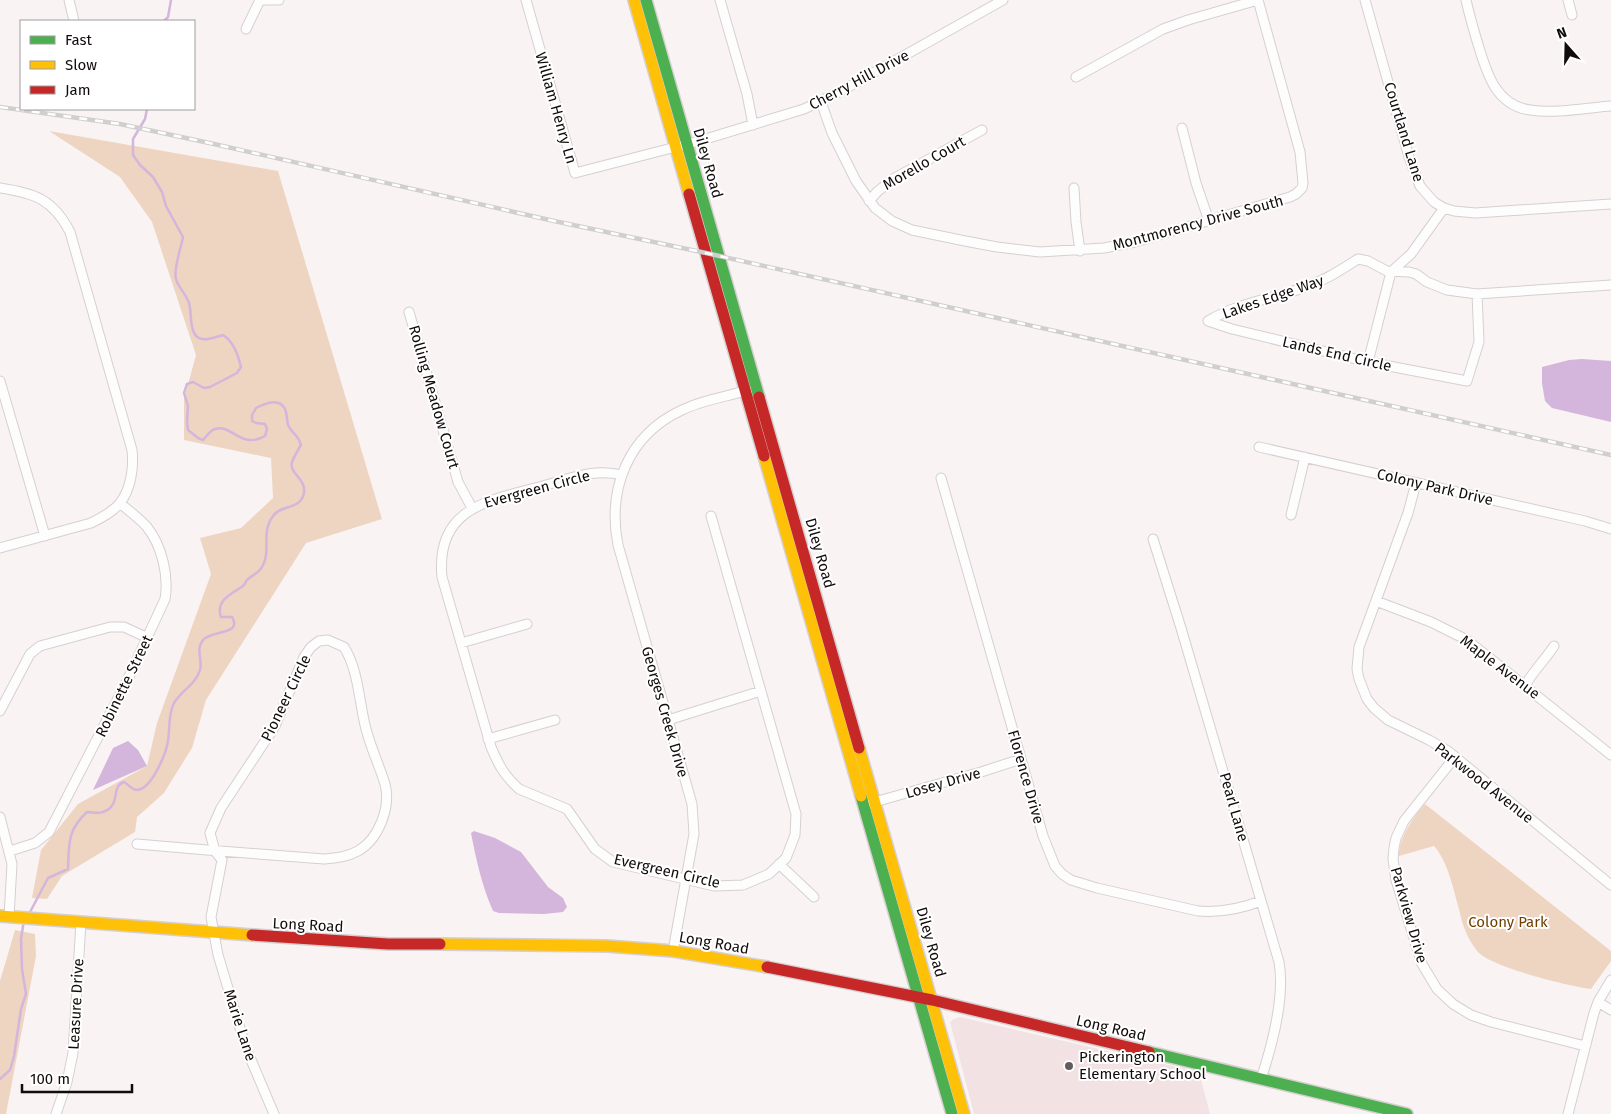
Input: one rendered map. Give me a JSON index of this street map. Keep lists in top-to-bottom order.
{
  "streets": {
    "main road": ["Diley Road", "Long Road"],
    "street": [
      "Cherry Hill Drive",
      "William Henry Ln",
      "Courtland Lane",
      "Morello Court",
      "Montmorency Drive South",
      "Lakes Edge Way",
      "Lands End Circle",
      "Rolling Meadow Court",
      "Colony Park Drive",
      "Evergreen Circle",
      "Maple Avenue",
      "Robinette Street",
      "Pioneer Circle",
      "Georges Creek Drive",
      "Florence Drive",
      "Losey Drive",
      "Parkwood Avenue",
      "Pearl Lane",
      "Parkview Drive",
      "Leasure Drive",
      "Marie Lane"
    ]
  },
  "crossings": [
    ["Cherry Hill Drive", "William Henry Ln"],
    ["Cherry Hill Drive", "Diley Road"],
    ["Cherry Hill Drive", "Montmorency Drive South"],
    ["William Henry Ln", "Diley Road"],
    ["Diley Road", "Losey Drive"],
    ["Diley Road", "Long Road"],
    ["Morello Court", "Montmorency Drive South"],
    ["Lakes Edge Way", "Lands End Circle"],
    ["Rolling Meadow Court", "Evergreen Circle"],
    ["Colony Park Drive", "Parkwood Avenue"],
    ["Evergreen Circle", "Georges Creek Drive"],
    ["Maple Avenue", "Parkwood Avenue"],
    ["Pioneer Circle", "Long Road"],
    ["Pioneer Circle", "Marie Lane"],
    ["Georges Creek Drive", "Long Road"],
    ["Florence Drive", "Losey Drive"],
    ["Florence Drive", "Pearl Lane"],
    ["Parkwood Avenue", "Parkview Drive"],
    ["Pearl Lane", "Long Road"],
    ["Long Road", "Leasure Drive"],
    ["Long Road", "Marie Lane"]
  ],
  "parks": ["Colony Park"],
  "places": ["Pickerington Elementary School"],
  "legend": ["Fast", "Slow", "Jam"],
  "scale_bar": "100 m",
  "north": "top"
}
